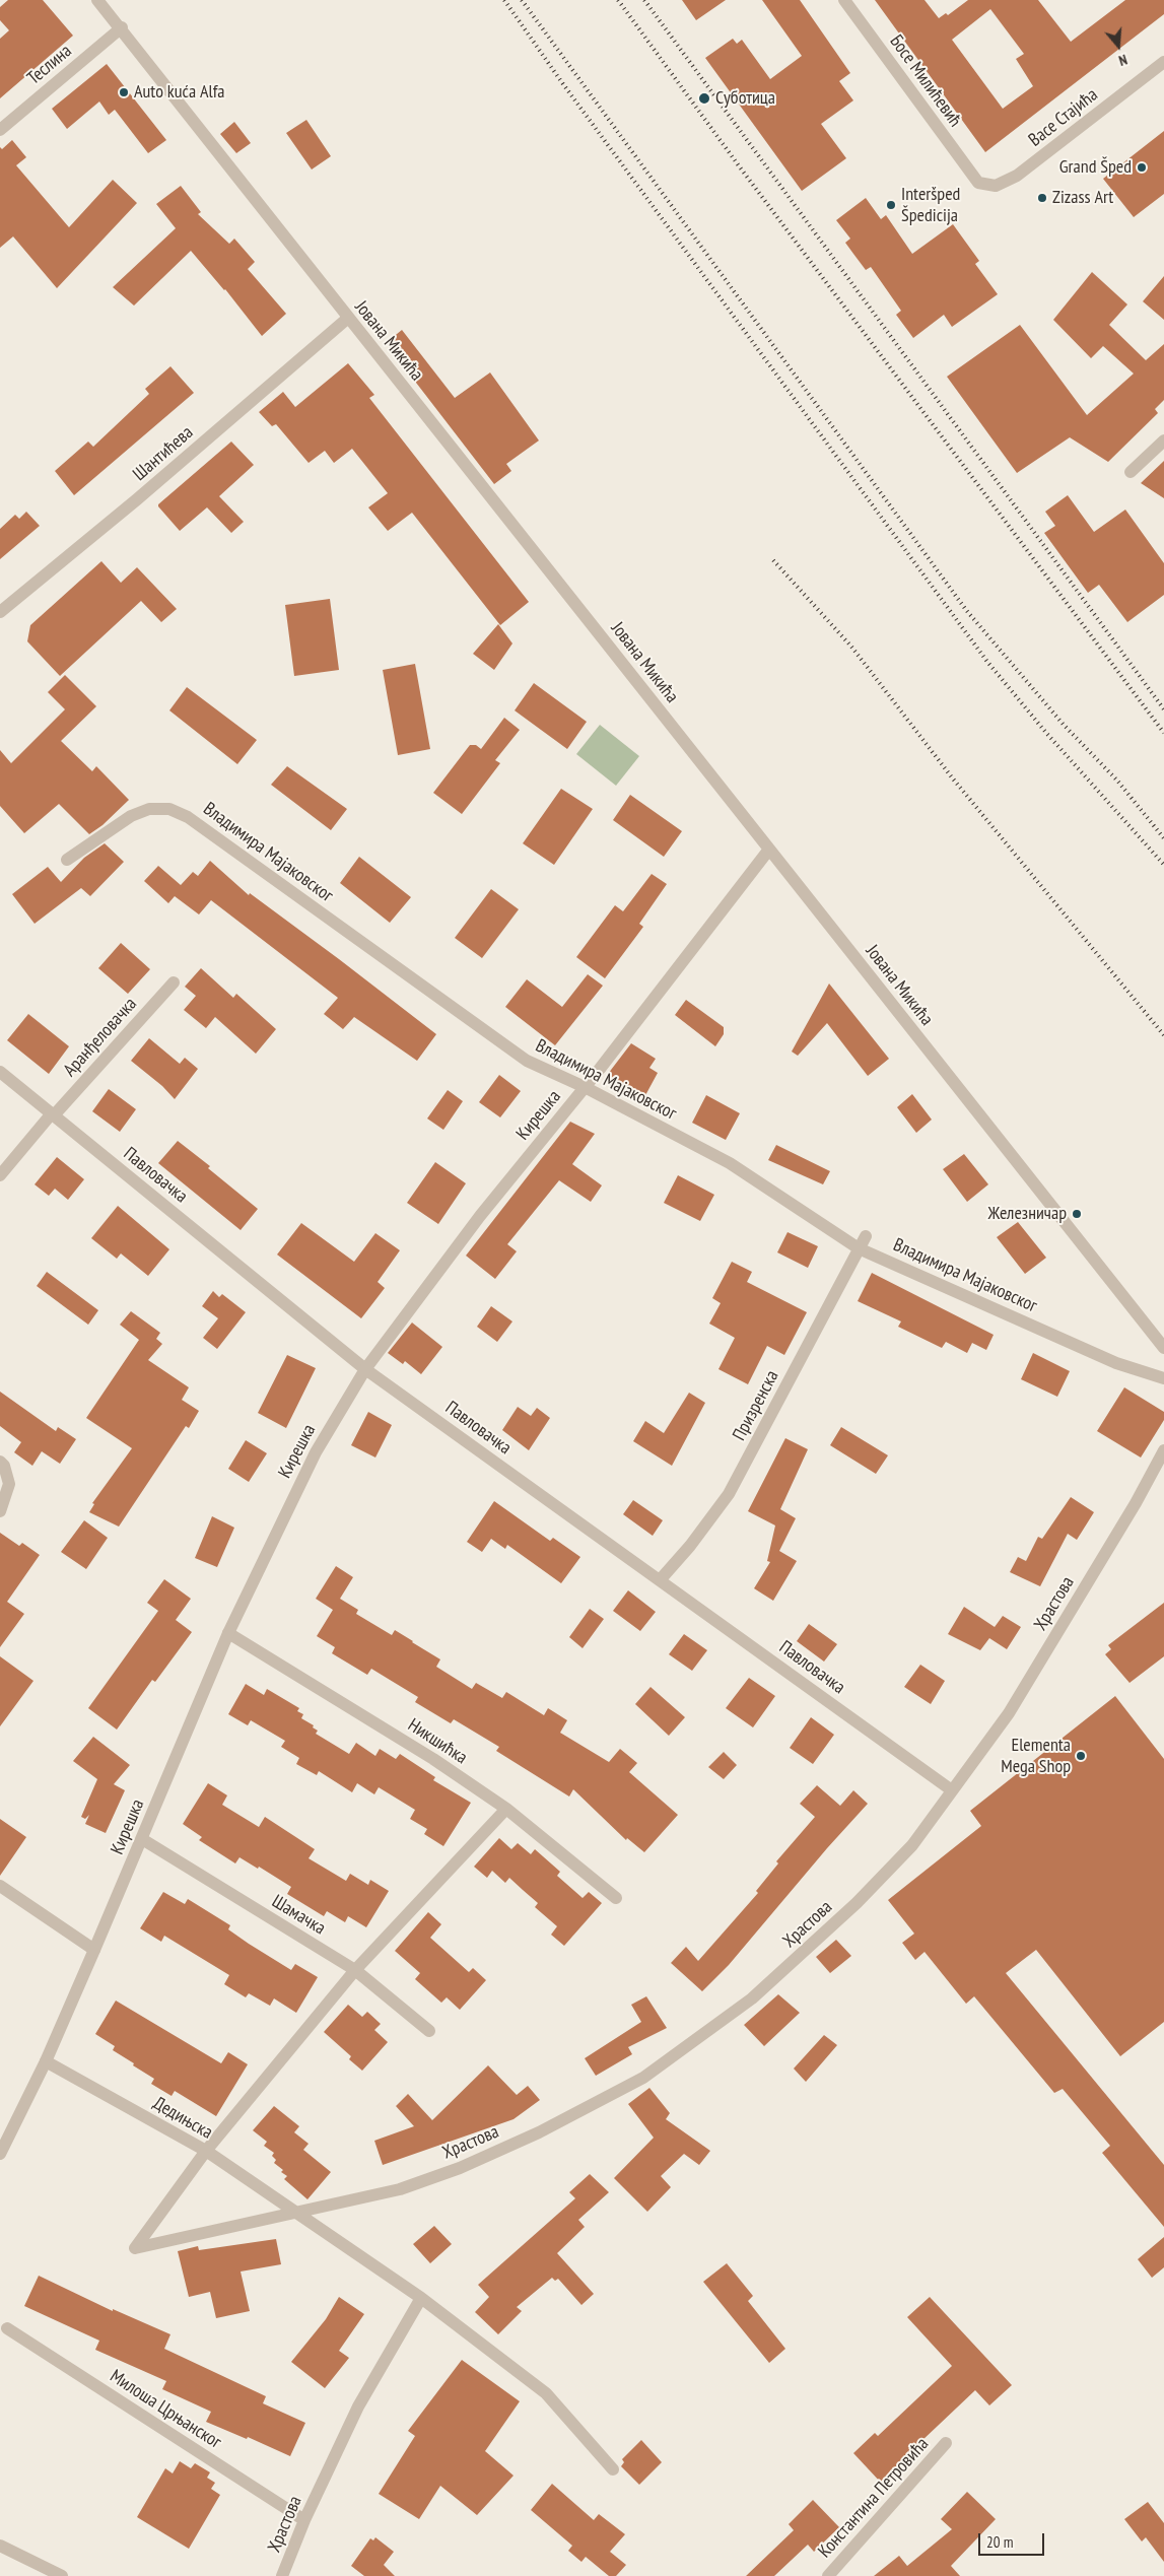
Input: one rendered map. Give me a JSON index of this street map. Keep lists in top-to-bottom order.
{
  "streets": {
    "street": [
      "Теслина",
      "Босе Милићевић",
      "Васе Стајића",
      "Јована Микића",
      "Шантићева",
      "Владимира Мајаковског",
      "Аранђеловачка",
      "Кирешка",
      "Павловачка",
      "Призренска",
      "Храстова",
      "Никшићка",
      "Шамачка",
      "Дедињска",
      "Милоша Црњанског",
      "Константина Петровића"
    ]
  },
  "crossings": [
    ["Теслина", "Јована Микића"],
    ["Босе Милићевић", "Васе Стајића"],
    ["Јована Микића", "Шантићева"],
    ["Јована Микића", "Кирешка"],
    ["Владимира Мајаковског", "Кирешка"],
    ["Владимира Мајаковског", "Призренска"],
    ["Аранђеловачка", "Павловачка"],
    ["Кирешка", "Павловачка"],
    ["Кирешка", "Никшићка"],
    ["Кирешка", "Шамачка"],
    ["Кирешка", "Дедињска"],
    ["Павловачка", "Призренска"],
    ["Павловачка", "Храстова"],
    ["Храстова", "Дедињска"],
    ["Храстова", "Милоша Црњанског"]
  ],
  "places": [
    "Auto kuća Alfa",
    "Суботица",
    "Grand Šped",
    "Zizass Art",
    "Interšped Špedicija",
    "Железничар",
    "Elementa Mega Shop"
  ],
  "scale_bar": "20 m",
  "north": "bottom"
}
